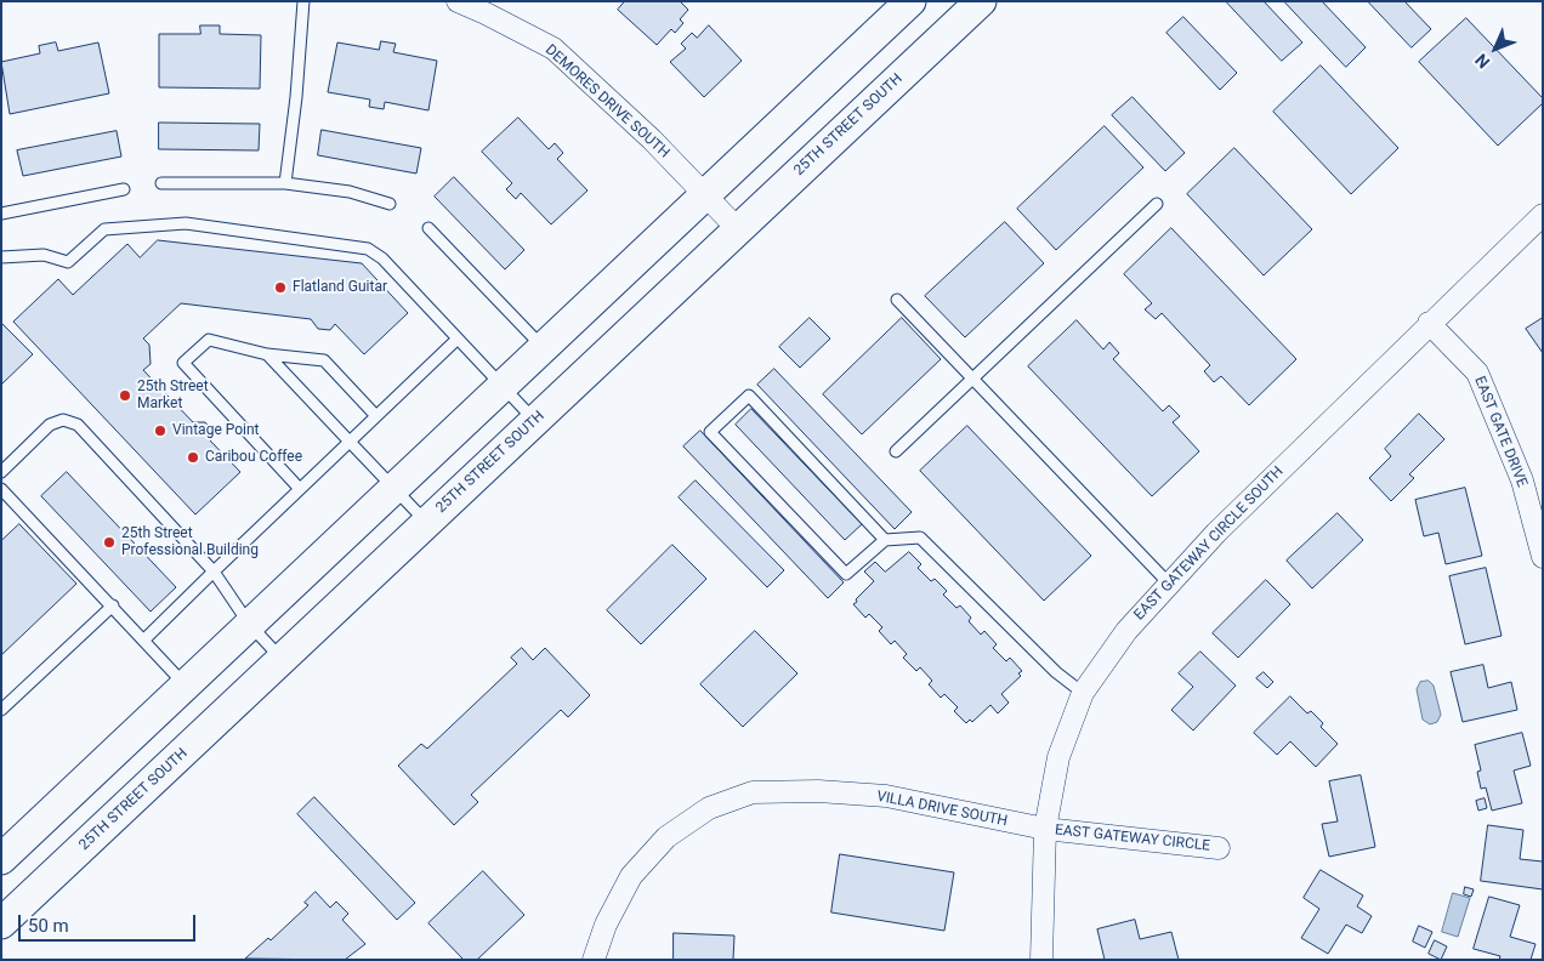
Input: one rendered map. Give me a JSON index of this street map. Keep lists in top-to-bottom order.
{
  "streets": {
    "main road": ["25TH STREET SOUTH"],
    "street": [
      "DEMORES DRIVE SOUTH",
      "EAST GATE DRIVE",
      "EAST GATEWAY CIRCLE SOUTH",
      "VILLA DRIVE SOUTH",
      "EAST GATEWAY CIRCLE"
    ]
  },
  "crossings": [
    ["DEMORES DRIVE SOUTH", "25TH STREET SOUTH"],
    ["EAST GATE DRIVE", "EAST GATEWAY CIRCLE SOUTH"],
    ["EAST GATEWAY CIRCLE SOUTH", "VILLA DRIVE SOUTH"],
    ["EAST GATEWAY CIRCLE SOUTH", "EAST GATEWAY CIRCLE"],
    ["VILLA DRIVE SOUTH", "EAST GATEWAY CIRCLE"]
  ],
  "places": [
    "Flatland Guitar",
    "25th Street Market",
    "Vintage Point",
    "Caribou Coffee",
    "25th Street Professional Building"
  ],
  "scale_bar": "50 m",
  "north": "bottom left"
}
